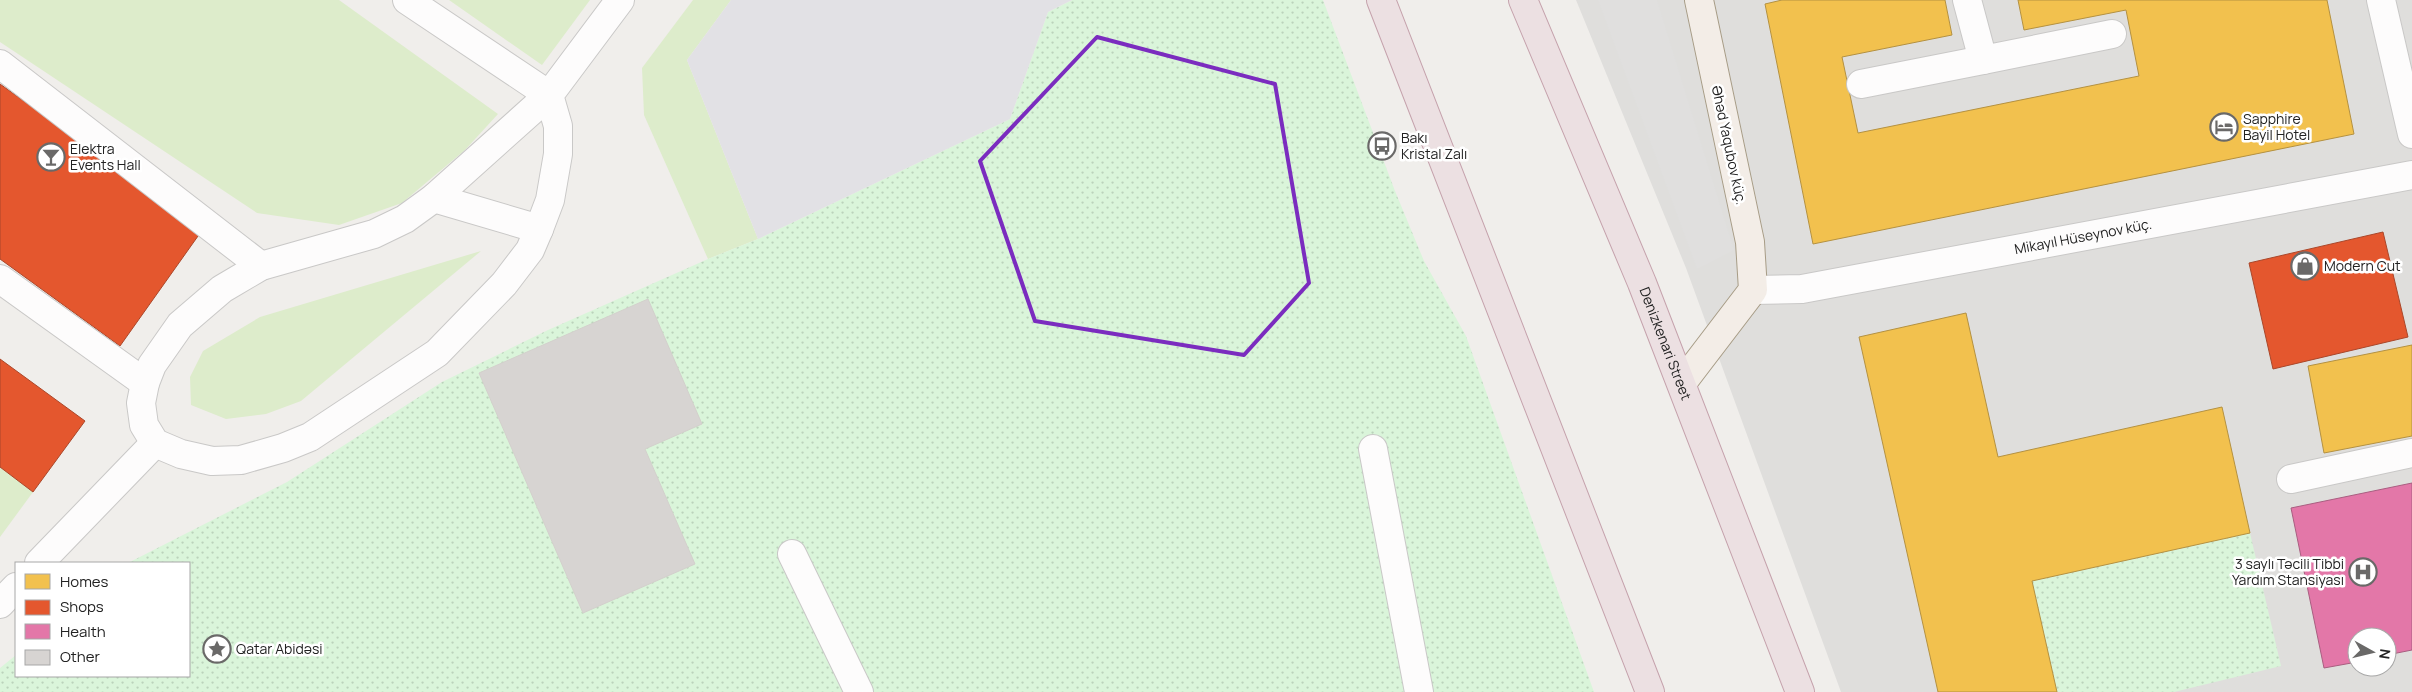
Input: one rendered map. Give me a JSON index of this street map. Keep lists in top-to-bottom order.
{
  "streets": {
    "highway": ["Denizkenari Street"],
    "main road": ["Əhəd Yaqubov küç."],
    "street": ["Mikayıl Hüseynov küç."]
  },
  "crossings": [
    ["Əhəd Yaqubov küç.", "Mikayıl Hüseynov küç."]
  ],
  "places": {
    "hotel": ["Sapphire Bayil Hotel"],
    "bus stop": ["Bakı Kristal Zalı"],
    "bar": ["Elektra Events Hall"],
    "shop": ["Modern Cut"],
    "hospital": ["3 saylı Təcili Tibbi Yardım Stansiyası"],
    "place": ["Qatar Abidəsi"]
  },
  "legend": [
    "Homes",
    "Shops",
    "Health",
    "Other"
  ],
  "north": "right"
}
